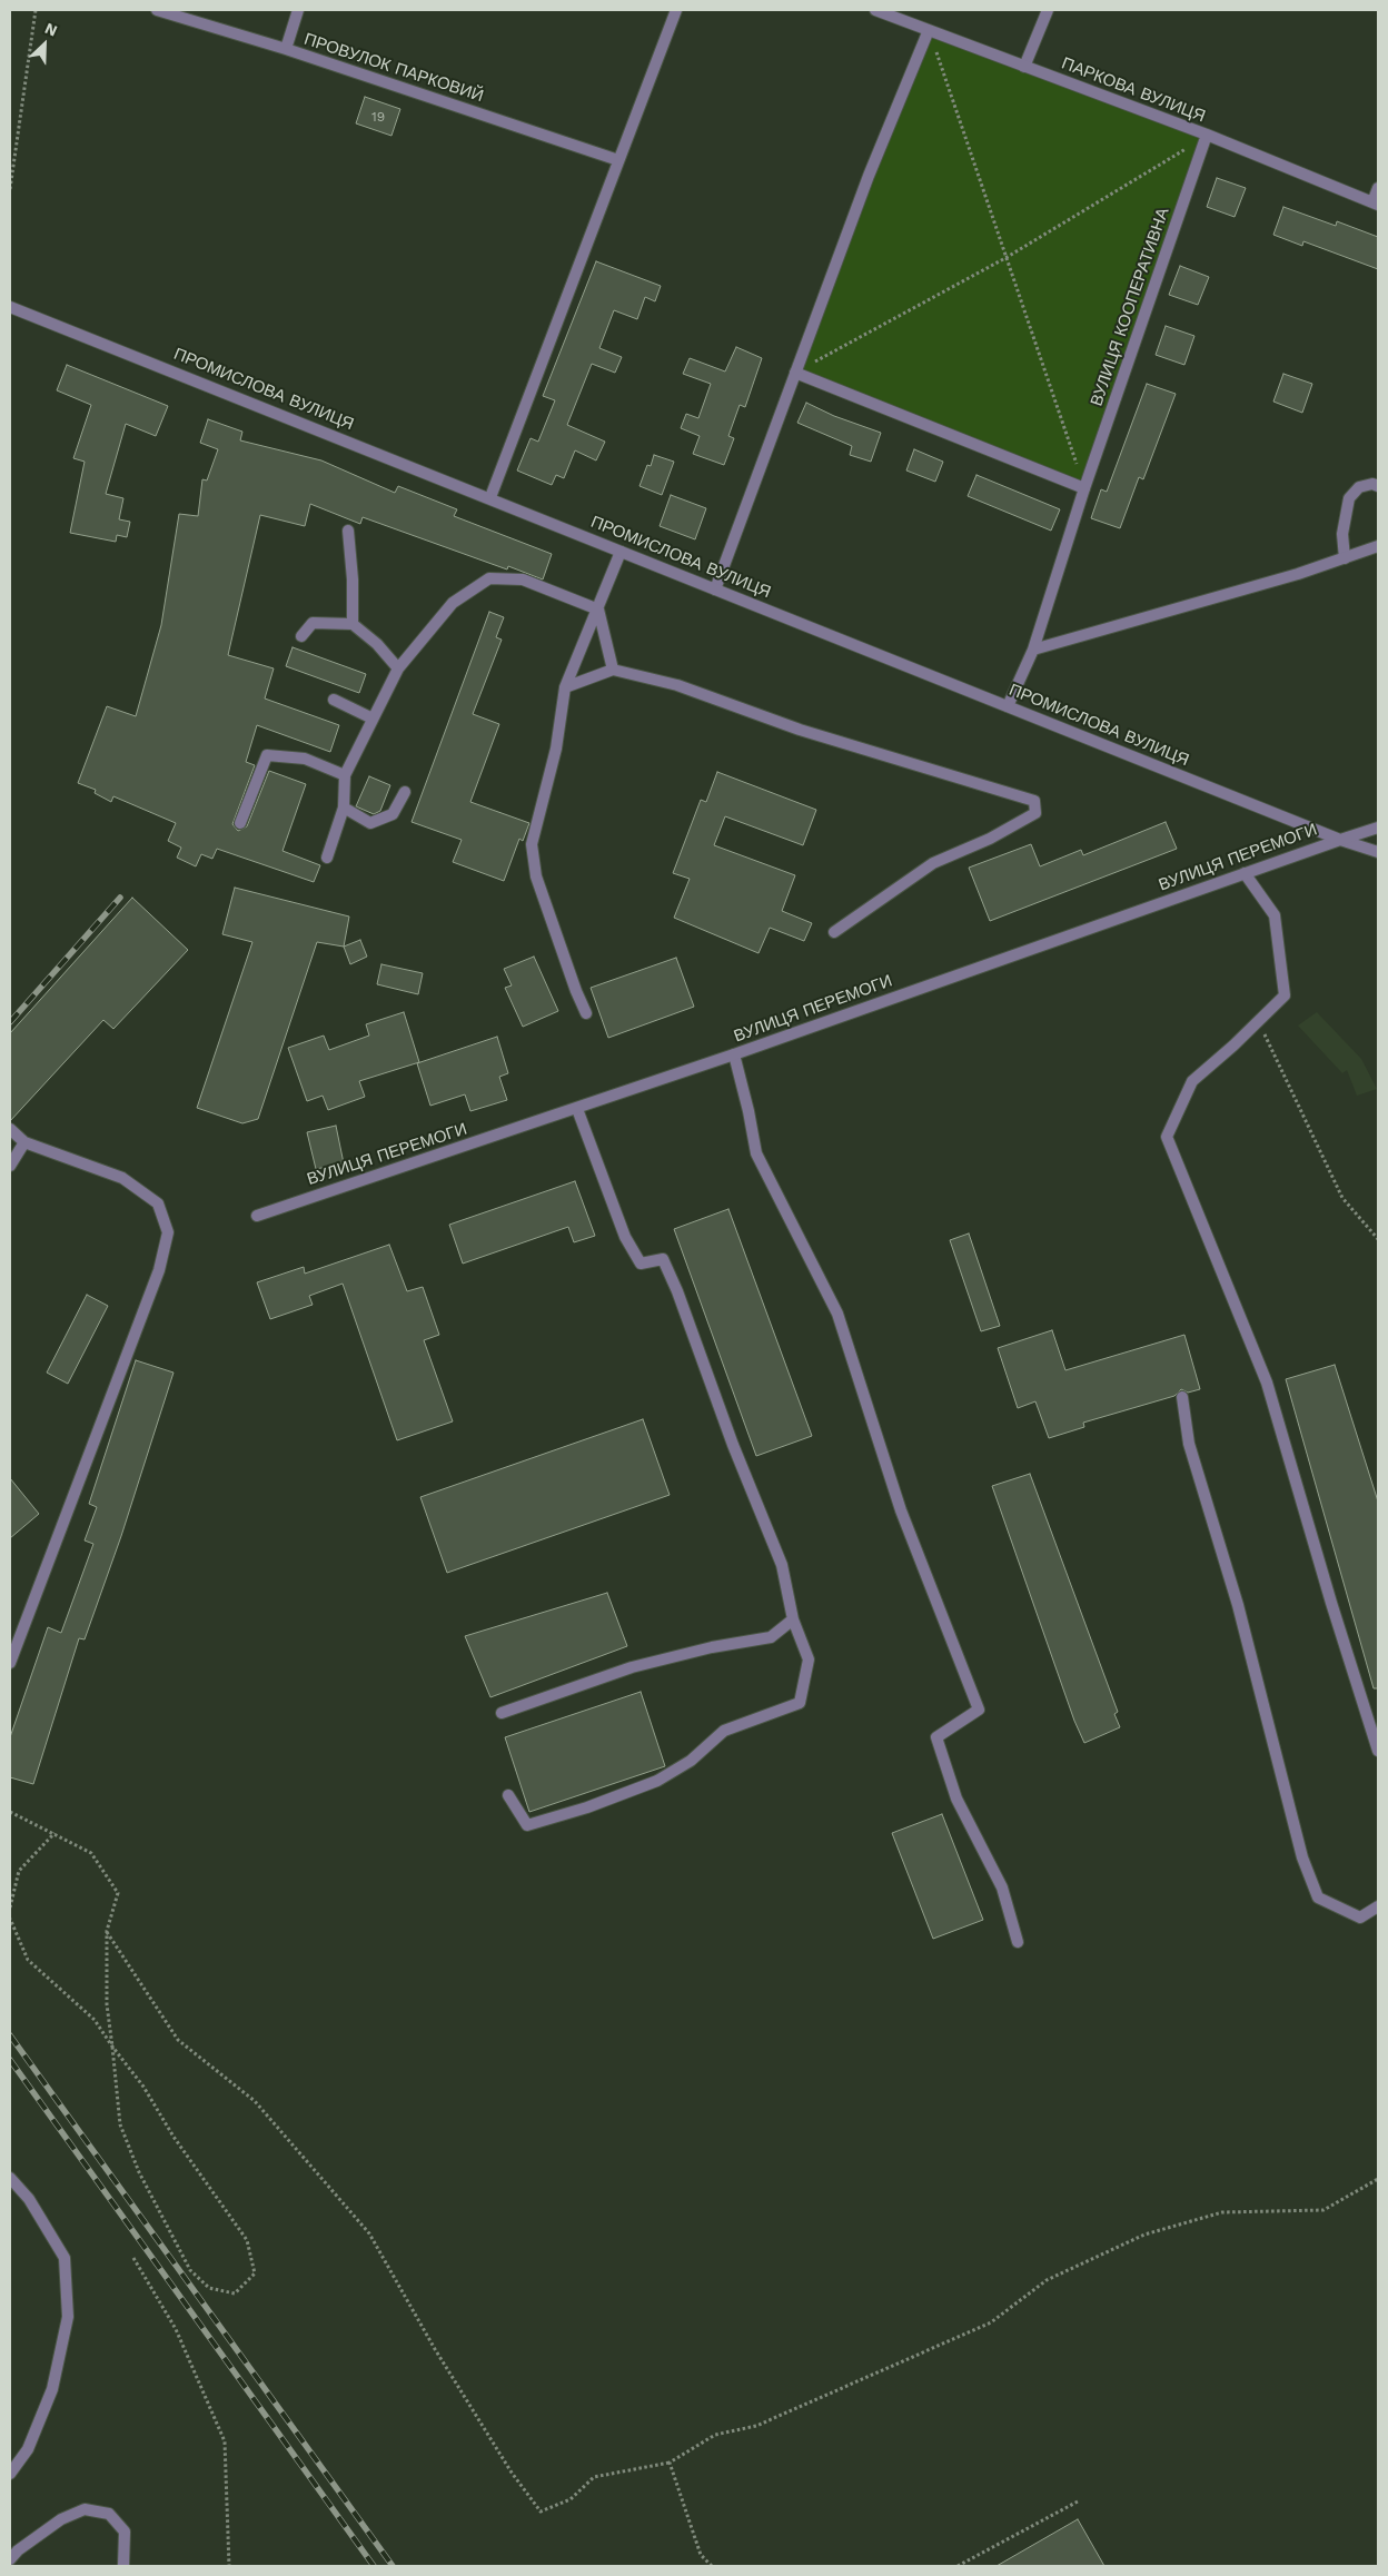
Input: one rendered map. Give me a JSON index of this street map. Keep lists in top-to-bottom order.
{
  "streets": {
    "street": [
      "ПРОВУЛОК ПАРКОВИЙ",
      "ПАРКОВА ВУЛИЦЯ",
      "ВУЛИЦЯ КООПЕРАТИВНА",
      "ПРОМИСЛОВА ВУЛИЦЯ",
      "ВУЛИЦЯ ПЕРЕМОГИ"
    ]
  },
  "crossings": [
    ["ПАРКОВА ВУЛИЦЯ", "ВУЛИЦЯ КООПЕРАТИВНА"],
    ["ВУЛИЦЯ КООПЕРАТИВНА", "ПРОМИСЛОВА ВУЛИЦЯ"],
    ["ПРОМИСЛОВА ВУЛИЦЯ", "ВУЛИЦЯ ПЕРЕМОГИ"]
  ],
  "house_numbers": ["19"],
  "north": "top right"
}
